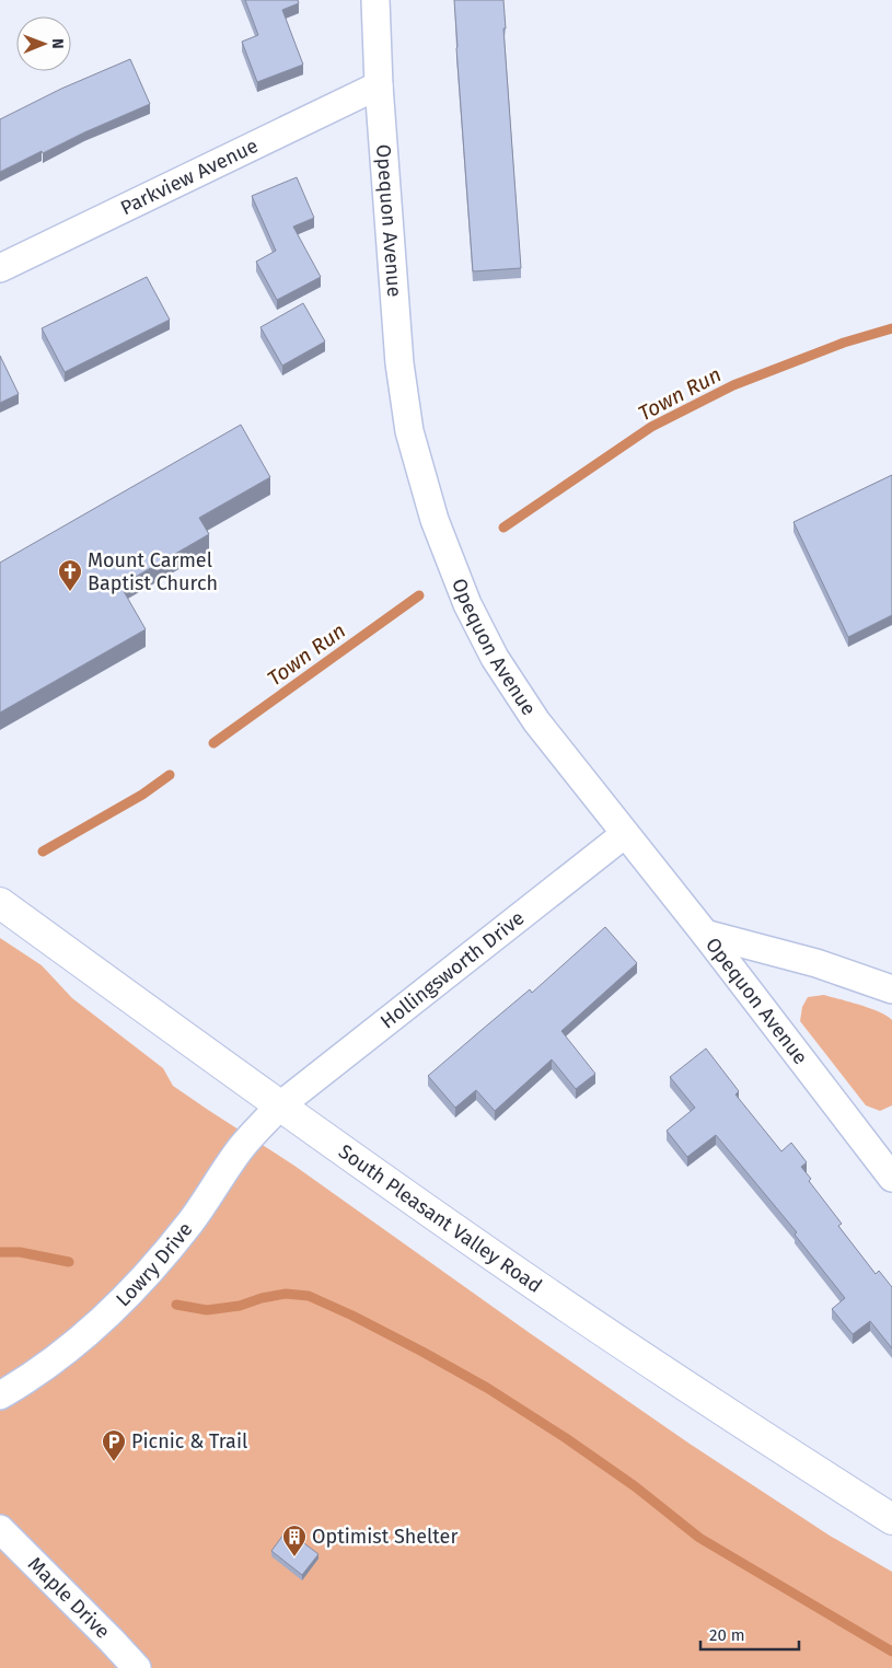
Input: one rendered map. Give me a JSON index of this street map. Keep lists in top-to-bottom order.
{
  "streets": {
    "main road": ["South Pleasant Valley Road"],
    "street": [
      "Parkview Avenue",
      "Opequon Avenue",
      "Hollingsworth Drive",
      "Lowry Drive",
      "Maple Drive"
    ]
  },
  "crossings": [
    ["Parkview Avenue", "Opequon Avenue"],
    ["Opequon Avenue", "Hollingsworth Drive"],
    ["Hollingsworth Drive", "South Pleasant Valley Road"],
    ["Hollingsworth Drive", "Lowry Drive"],
    ["South Pleasant Valley Road", "Lowry Drive"]
  ],
  "water": ["Town Run"],
  "places": {
    "church": ["Mount Carmel Baptist Church"],
    "parking": ["Picnic & Trail"],
    "building": ["Optimist Shelter"]
  },
  "scale_bar": "20 m",
  "north": "right"
}
